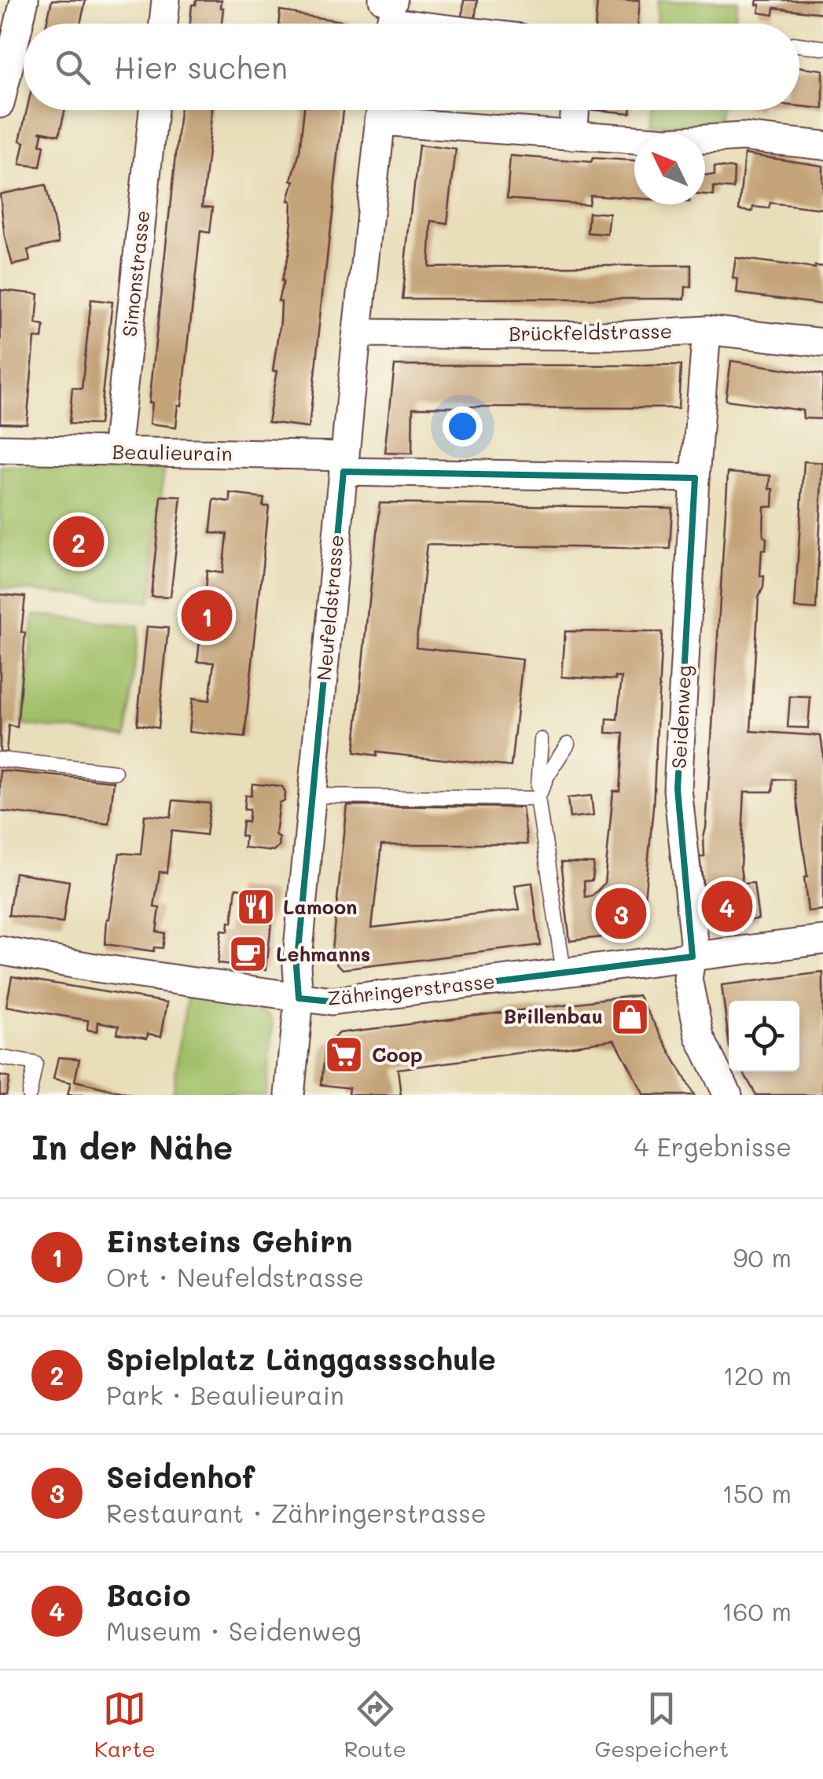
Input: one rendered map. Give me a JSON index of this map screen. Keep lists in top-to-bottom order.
{
  "streets": {
    "street": [
      "Simonstrasse",
      "Brückfeldstrasse",
      "Beaulieurain",
      "Neufeldstrasse",
      "Seidenweg",
      "Zähringerstrasse"
    ]
  },
  "crossings": [
    ["Simonstrasse", "Beaulieurain"],
    ["Brückfeldstrasse", "Neufeldstrasse"],
    ["Brückfeldstrasse", "Seidenweg"],
    ["Beaulieurain", "Neufeldstrasse"],
    ["Beaulieurain", "Seidenweg"],
    ["Neufeldstrasse", "Zähringerstrasse"],
    ["Seidenweg", "Zähringerstrasse"]
  ],
  "places": {
    "restaurant": ["Lamoon"],
    "cafe": ["Lehmanns"],
    "shop": ["Brillenbau"],
    "supermarket": ["Coop"]
  },
  "north": "top left",
  "page": {
    "search": "Hier suchen",
    "pins": [
      "2",
      "1",
      "4",
      "3"
    ],
    "heading": ["In der Nähe", "4 Ergebnisse"],
    "list": [
      {
        "mark": "1",
        "name": "Einsteins Gehirn",
        "note": "Ort · Neufeldstrasse",
        "value": "90 m"
      },
      {
        "mark": "2",
        "name": "Spielplatz Länggassschule",
        "note": "Park · Beaulieurain",
        "value": "120 m"
      },
      {
        "mark": "3",
        "name": "Seidenhof",
        "note": "Restaurant · Zähringerstrasse",
        "value": "150 m"
      },
      {
        "mark": "4",
        "name": "Bacio",
        "note": "Museum · Seidenweg",
        "value": "160 m"
      }
    ],
    "nav": ["Karte", "Route", "Gespeichert"]
  }
}
